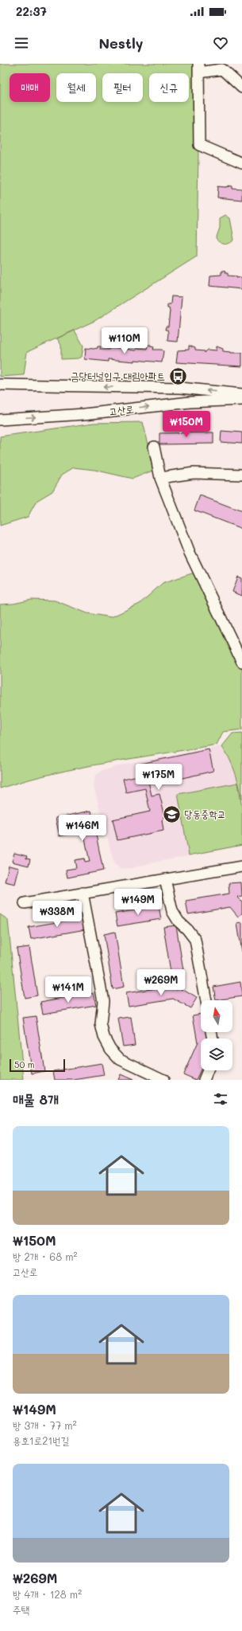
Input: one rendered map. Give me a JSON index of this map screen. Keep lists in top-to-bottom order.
{
  "streets": {
    "street": ["고산로"]
  },
  "places": {
    "bus stop": ["금당터널입구.대림아파트"],
    "school or university": ["당동중학교"]
  },
  "scale_bar": "50 m",
  "north": "top",
  "page": {
    "status": "22:37",
    "header": "Nestly",
    "chip": [
      "매매",
      "월세",
      "필터",
      "신규"
    ],
    "price": [
      "₩110M",
      "₩150M",
      "₩175M",
      "₩146M",
      "₩149M",
      "₩338M",
      "₩269M",
      "₩141M"
    ],
    "scale": "50 m",
    "heading": "매물 8개",
    "list": [
      {
        "name": "₩150M",
        "note": "방 2개 · 68 m² · 고산로"
      },
      {
        "name": "₩149M",
        "note": "방 3개 · 77 m² · 용호1로21번길"
      },
      {
        "name": "₩269M",
        "note": "방 4개 · 128 m² · 주택"
      }
    ]
  }
}
